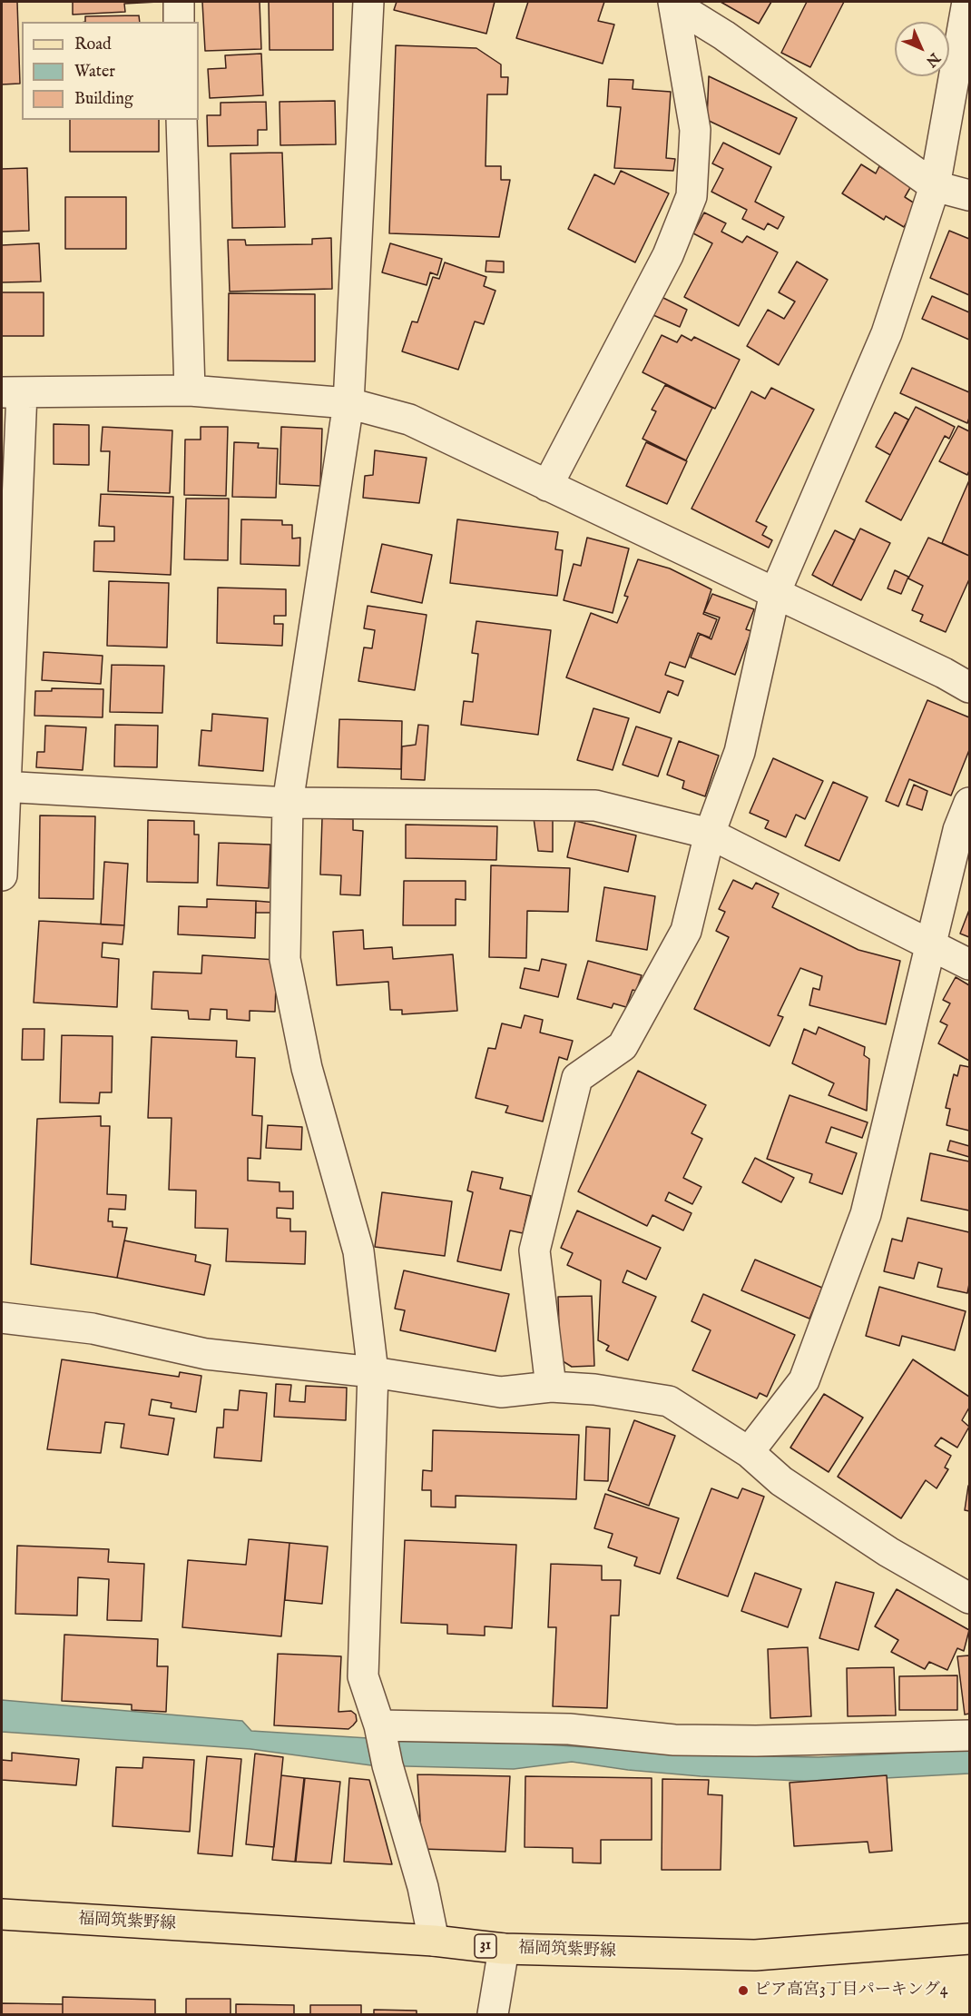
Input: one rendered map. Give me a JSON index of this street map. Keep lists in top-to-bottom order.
{
  "streets": {
    "main road": ["福岡筑紫野線", "31"]
  },
  "places": ["ピア高宮3丁目パーキング4"],
  "legend": ["Road", "Water", "Building"],
  "north": "bottom right"
}
